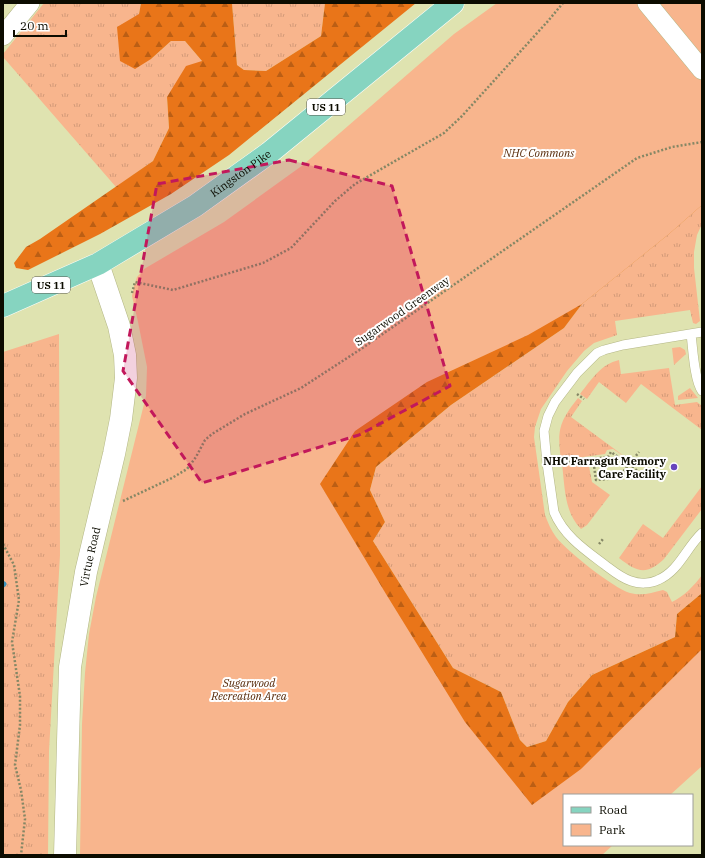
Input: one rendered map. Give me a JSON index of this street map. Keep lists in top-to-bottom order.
{
  "streets": {
    "main road": ["US 11", "Kingston Pike"],
    "street": ["Virtue Road"],
    "path": ["Sugarwood Greenway"]
  },
  "crossings": [
    ["Kingston Pike", "Virtue Road"]
  ],
  "parks": ["NHC Commons", "Sugarwood Recreation Area"],
  "places": ["NHC Farragut Memory Care Facility"],
  "legend": ["Road", "Park"],
  "scale_bar": "20 m"
}
